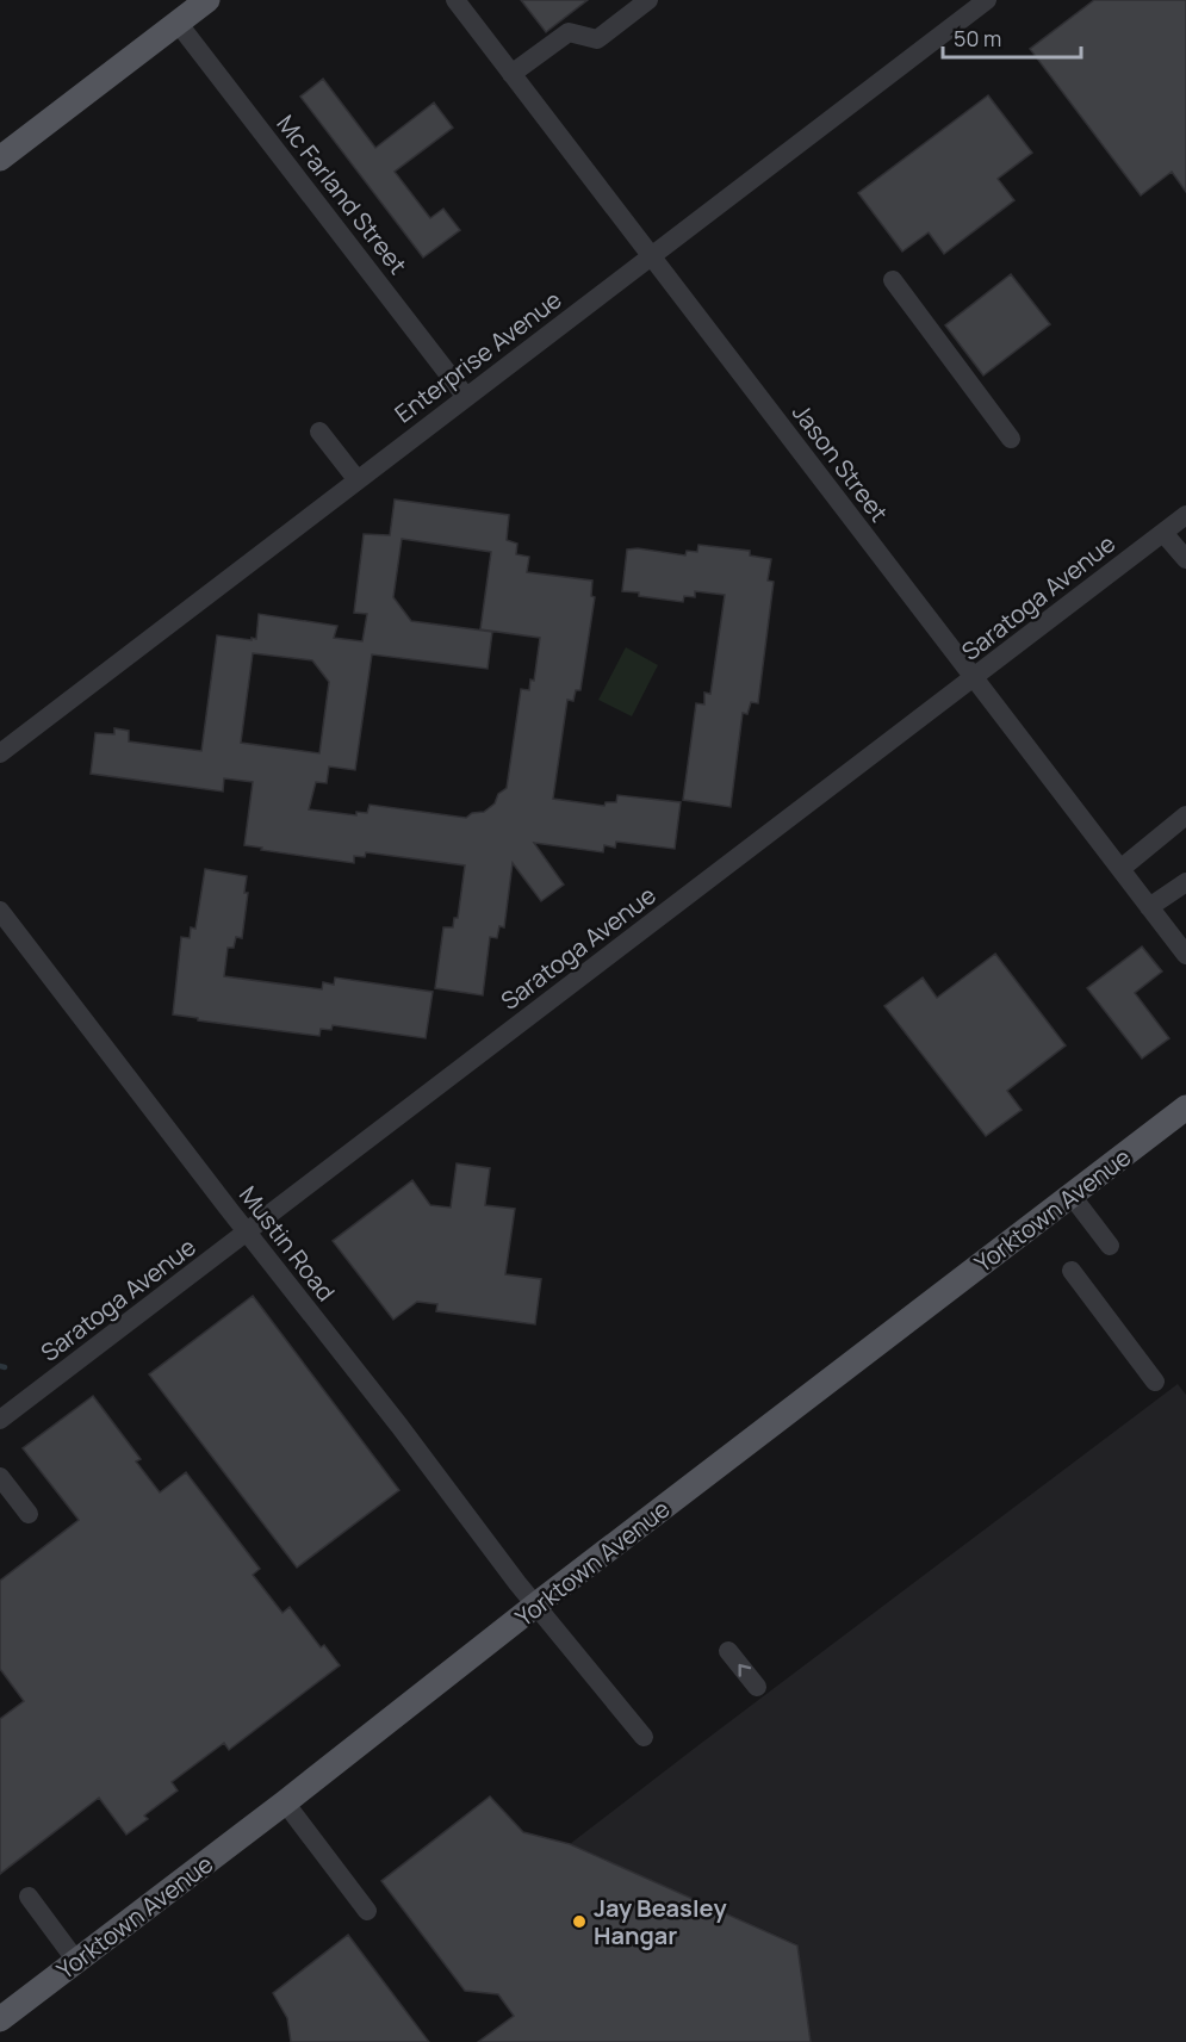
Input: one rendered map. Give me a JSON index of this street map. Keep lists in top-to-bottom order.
{
  "streets": {
    "main road": ["Yorktown Avenue"],
    "street": [
      "Mc Farland Street",
      "Enterprise Avenue",
      "Jason Street",
      "Saratoga Avenue",
      "Mustin Road"
    ]
  },
  "crossings": [
    ["Mc Farland Street", "Enterprise Avenue"],
    ["Enterprise Avenue", "Jason Street"],
    ["Jason Street", "Saratoga Avenue"],
    ["Saratoga Avenue", "Mustin Road"],
    ["Yorktown Avenue", "Mustin Road"]
  ],
  "places": ["Jay Beasley Hangar"],
  "scale_bar": "50 m"
}
